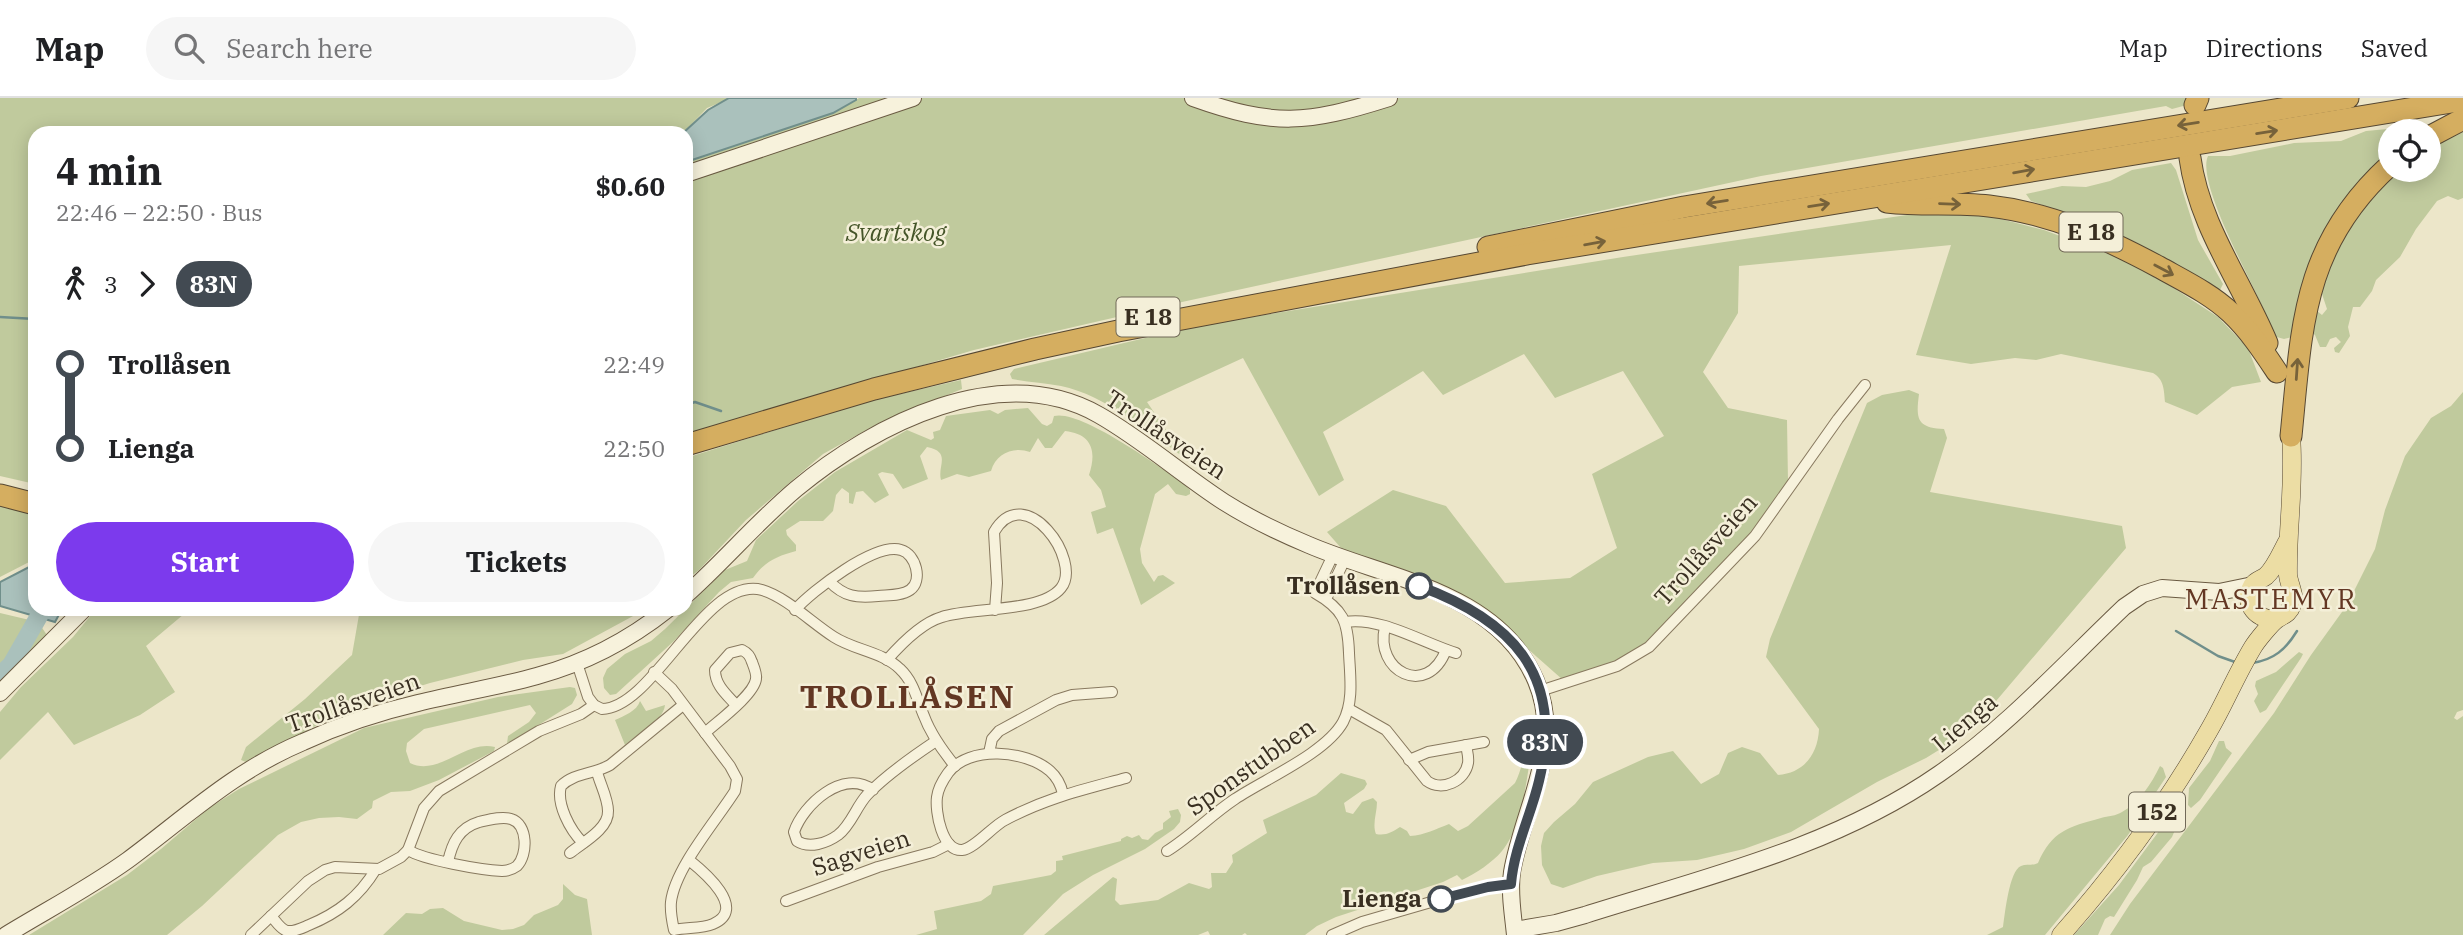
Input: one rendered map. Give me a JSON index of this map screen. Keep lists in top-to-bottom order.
{
  "streets": {
    "highway": ["E 18"],
    "main road": ["152"],
    "street": [
      "Trollåsveien",
      "Lienga",
      "Sponstubben",
      "Sagveien"
    ]
  },
  "crossings": [
    ["E 18", "152"],
    ["Trollåsveien", "Lienga"],
    ["Lienga", "152"]
  ],
  "districts": ["MASTEMYR", "TROLLÅSEN"],
  "parks": ["Svartskog"],
  "places": ["Trollåsen", "Lienga"],
  "lines": ["bus line 83N"],
  "page": {
    "header": "Map",
    "search": "Search here",
    "nav": ["Map", "Directions", "Saved"],
    "on_map": "83N",
    "heading": ["4 min", "22:46 – 22:50 · Bus", "$0.60"],
    "legs": ["3", "83N"],
    "list": [
      {
        "name": "Trollåsen",
        "value": "22:49"
      },
      {
        "name": "Lienga",
        "value": "22:50"
      }
    ],
    "buttons": ["Start", "Tickets"]
  }
}
